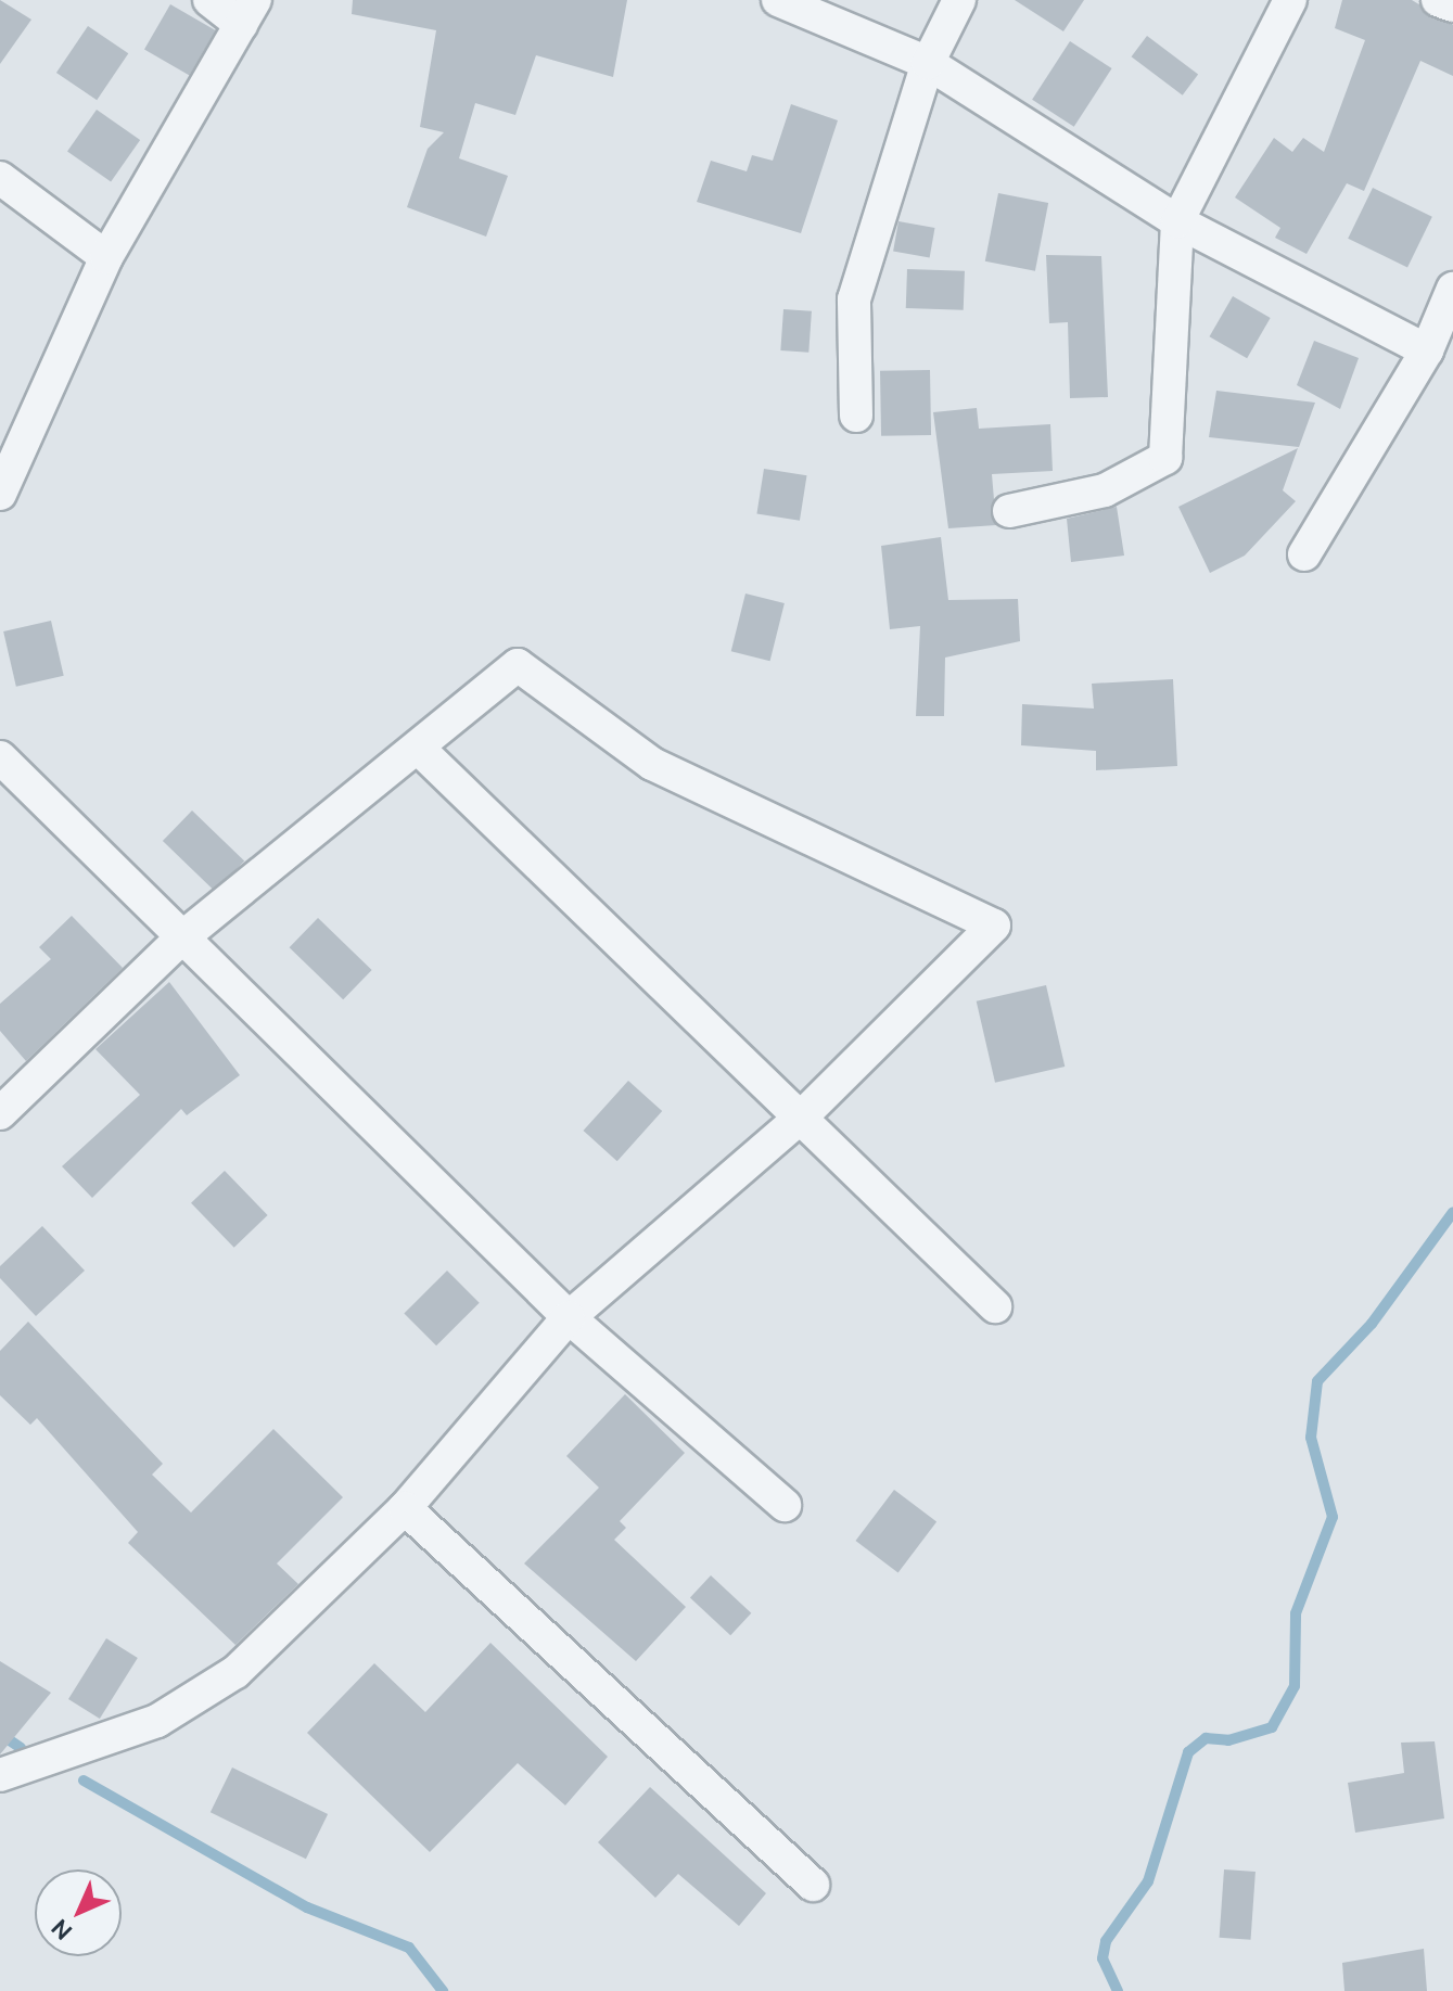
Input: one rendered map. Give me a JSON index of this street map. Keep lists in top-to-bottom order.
{
  "north": "bottom left"
}
